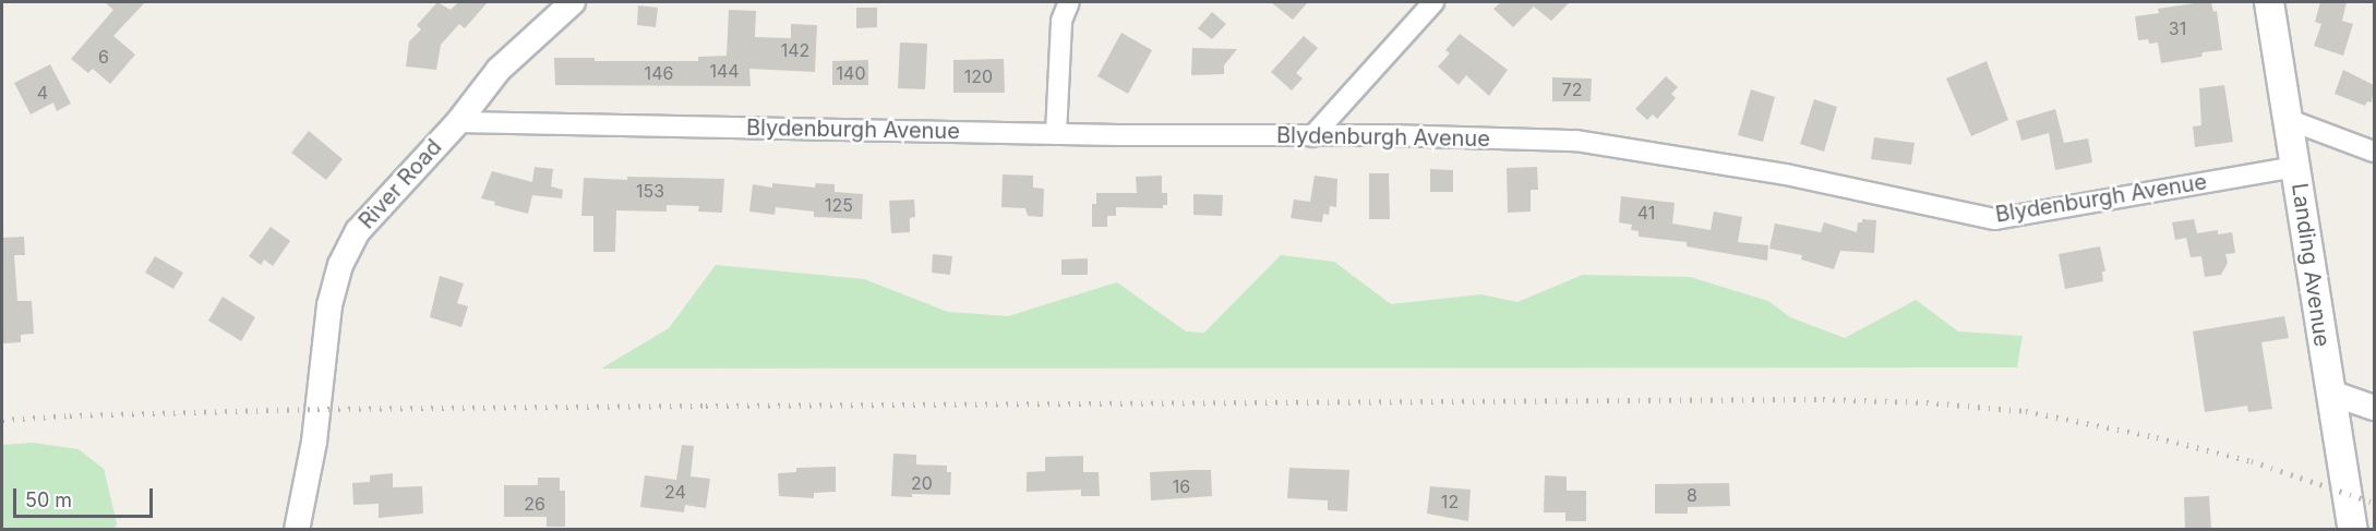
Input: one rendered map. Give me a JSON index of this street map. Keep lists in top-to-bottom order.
{
  "streets": {
    "main road": ["Landing Avenue"],
    "street": ["Blydenburgh Avenue", "River Road"]
  },
  "crossings": [
    ["Blydenburgh Avenue", "River Road"],
    ["Blydenburgh Avenue", "Landing Avenue"]
  ],
  "house_numbers": [
    "31",
    "142",
    "6",
    "144",
    "146",
    "140",
    "120",
    "72",
    "4",
    "153",
    "125",
    "41",
    "20",
    "16",
    "24",
    "8",
    "12",
    "26"
  ],
  "scale_bar": "50 m"
}
